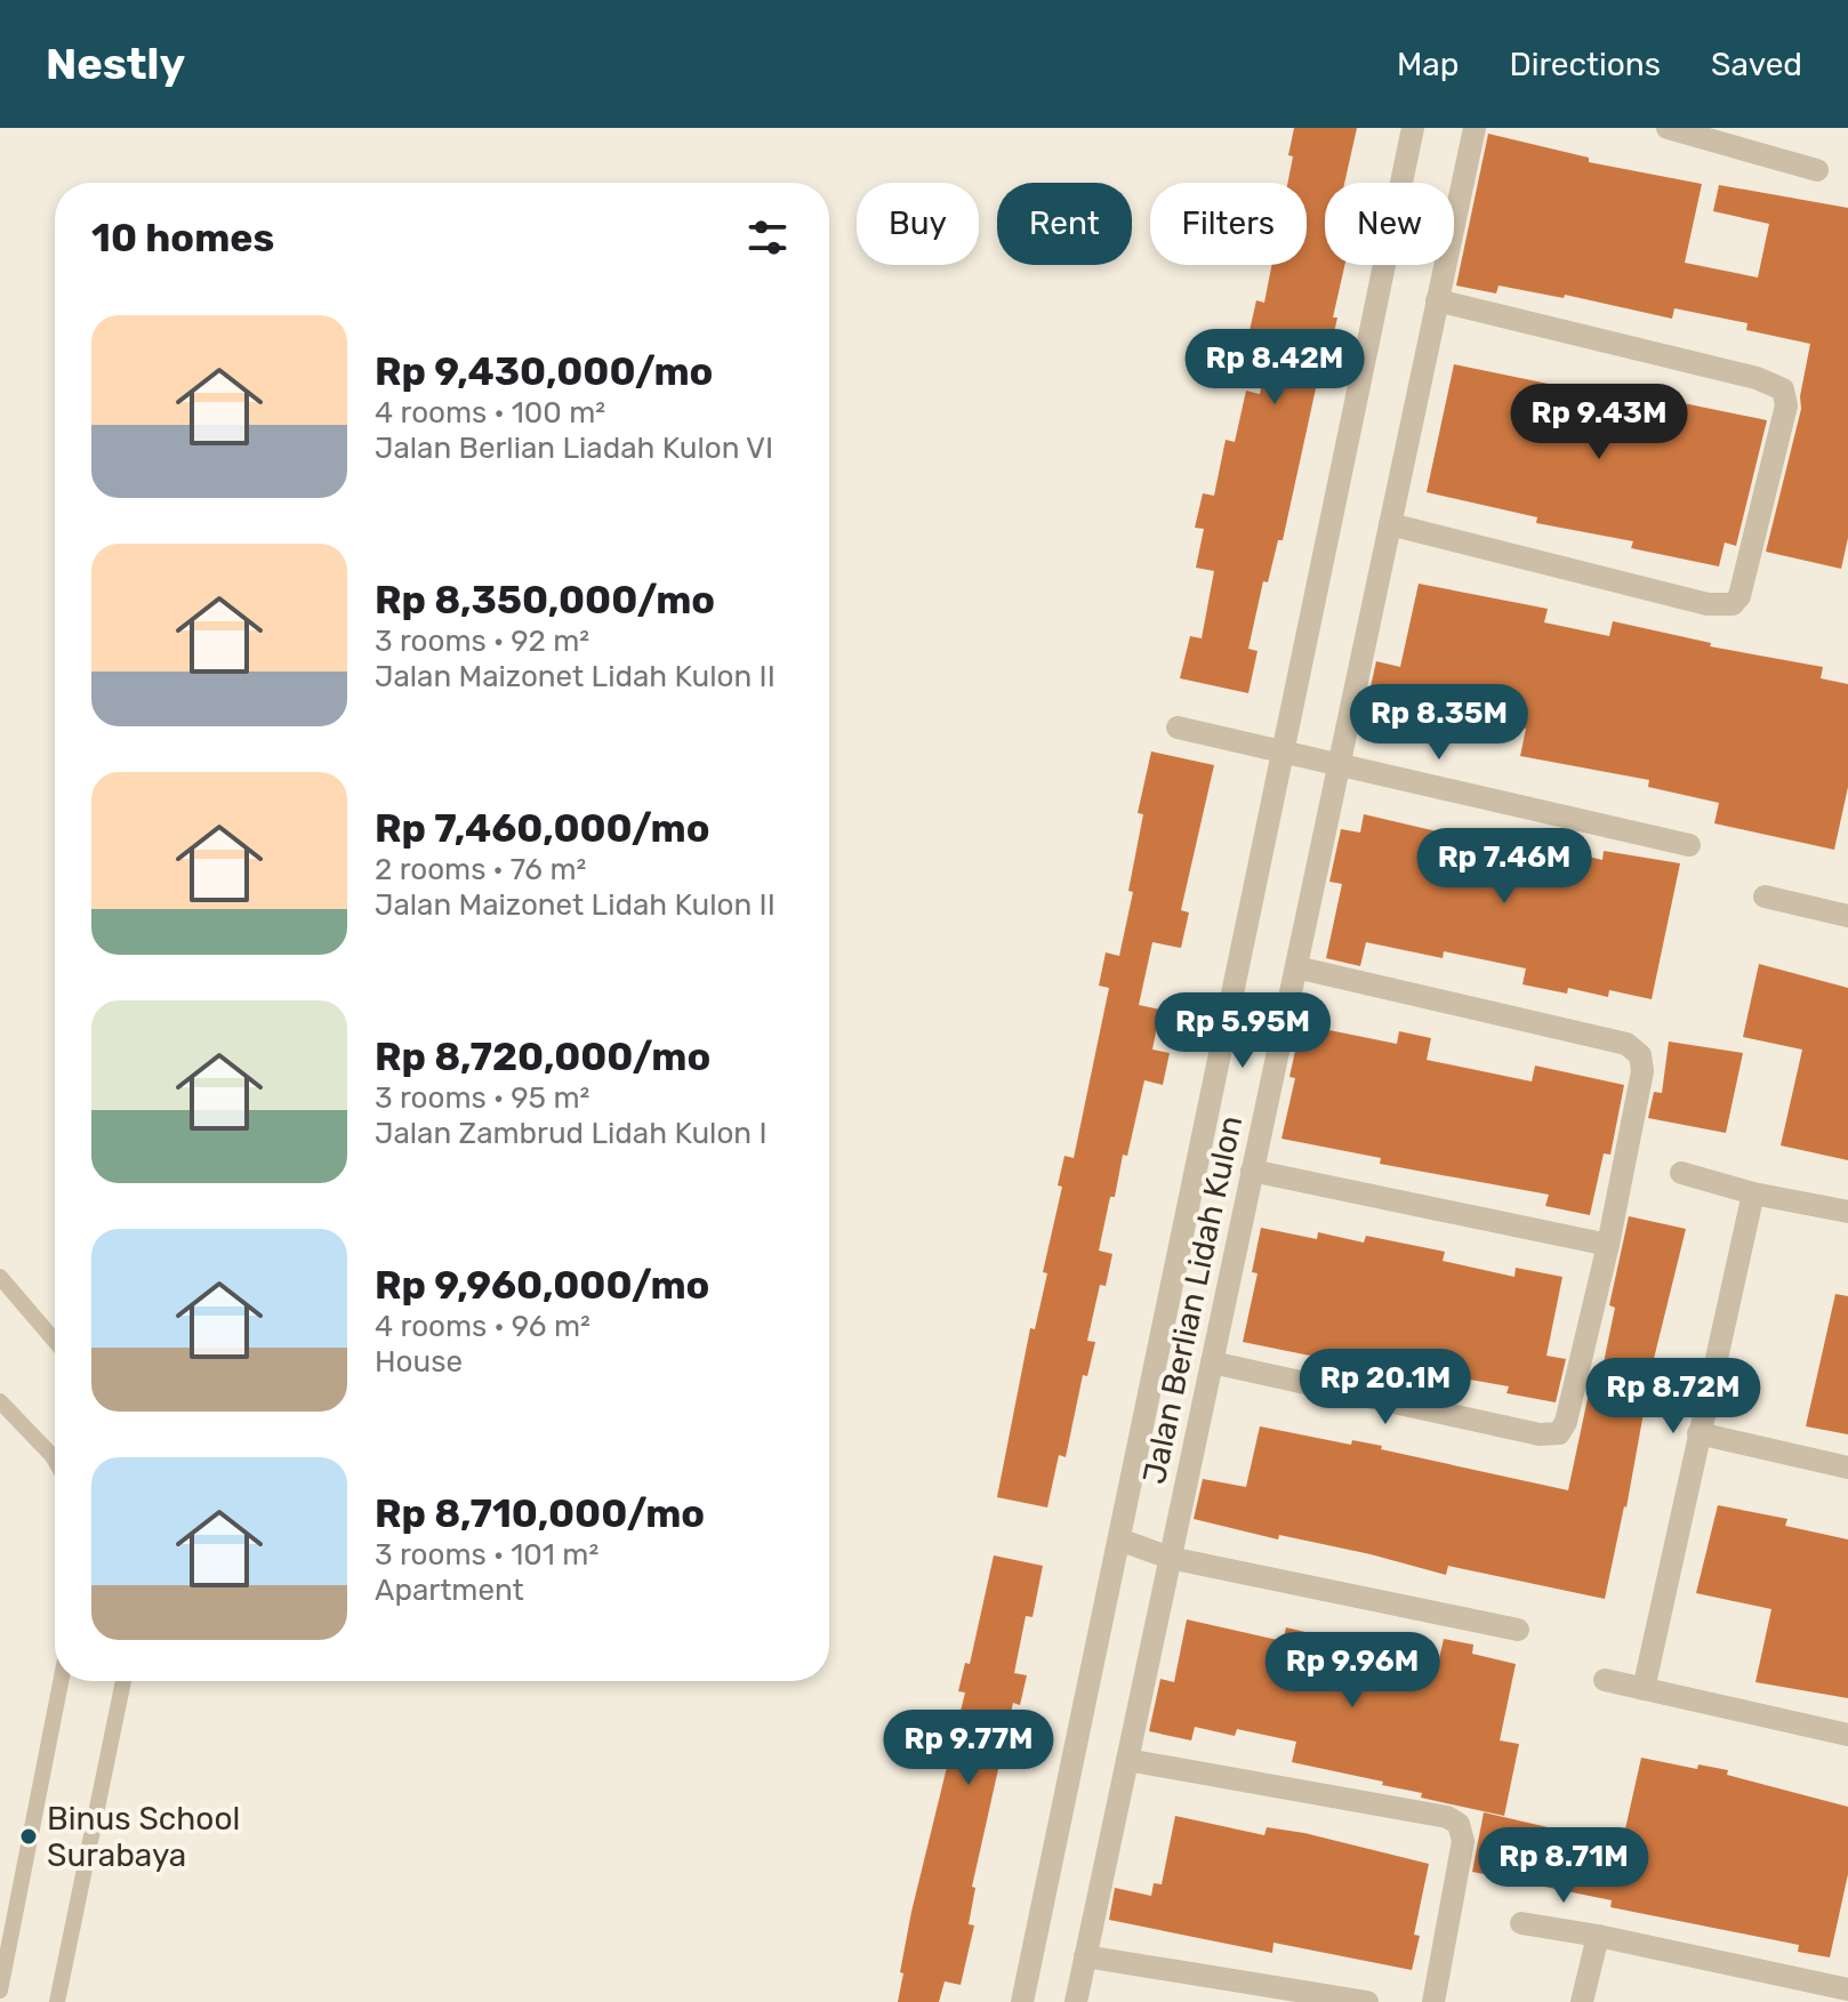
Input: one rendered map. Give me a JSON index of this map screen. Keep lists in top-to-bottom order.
{
  "streets": {
    "street": ["Jalan Berlian Lidah Kulon"]
  },
  "places": ["Binus School Surabaya"],
  "page": {
    "header": "Nestly",
    "nav": ["Map", "Directions", "Saved"],
    "chip": [
      "Buy",
      "Rent",
      "Filters",
      "New"
    ],
    "heading": "10 homes",
    "list": [
      {
        "name": "Rp 9,430,000/mo",
        "note": "4 rooms · 100 m² · Jalan Berlian Liadah Kulon VI"
      },
      {
        "name": "Rp 8,350,000/mo",
        "note": "3 rooms · 92 m² · Jalan Maizonet Lidah Kulon II"
      },
      {
        "name": "Rp 7,460,000/mo",
        "note": "2 rooms · 76 m² · Jalan Maizonet Lidah Kulon II"
      },
      {
        "name": "Rp 8,720,000/mo",
        "note": "3 rooms · 95 m² · Jalan Zambrud Lidah Kulon I"
      },
      {
        "name": "Rp 9,960,000/mo",
        "note": "4 rooms · 96 m² · House"
      },
      {
        "name": "Rp 8,710,000/mo",
        "note": "3 rooms · 101 m² · Apartment"
      }
    ],
    "price": [
      "Rp 8.42M",
      "Rp 9.43M",
      "Rp 8.35M",
      "Rp 7.46M",
      "Rp 5.95M",
      "Rp 20.1M",
      "Rp 8.72M",
      "Rp 9.96M",
      "Rp 9.77M",
      "Rp 8.71M"
    ]
  }
}
